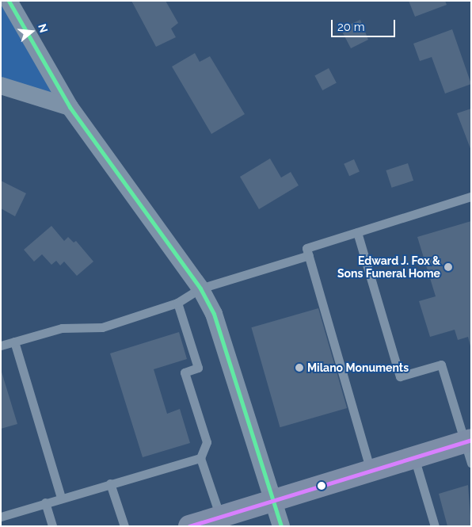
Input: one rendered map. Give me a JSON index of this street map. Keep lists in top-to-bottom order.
{
  "places": ["Edward J. Fox & Sons Funeral Home", "Milano Monuments"],
  "scale_bar": "20 m",
  "north": "right"
}
